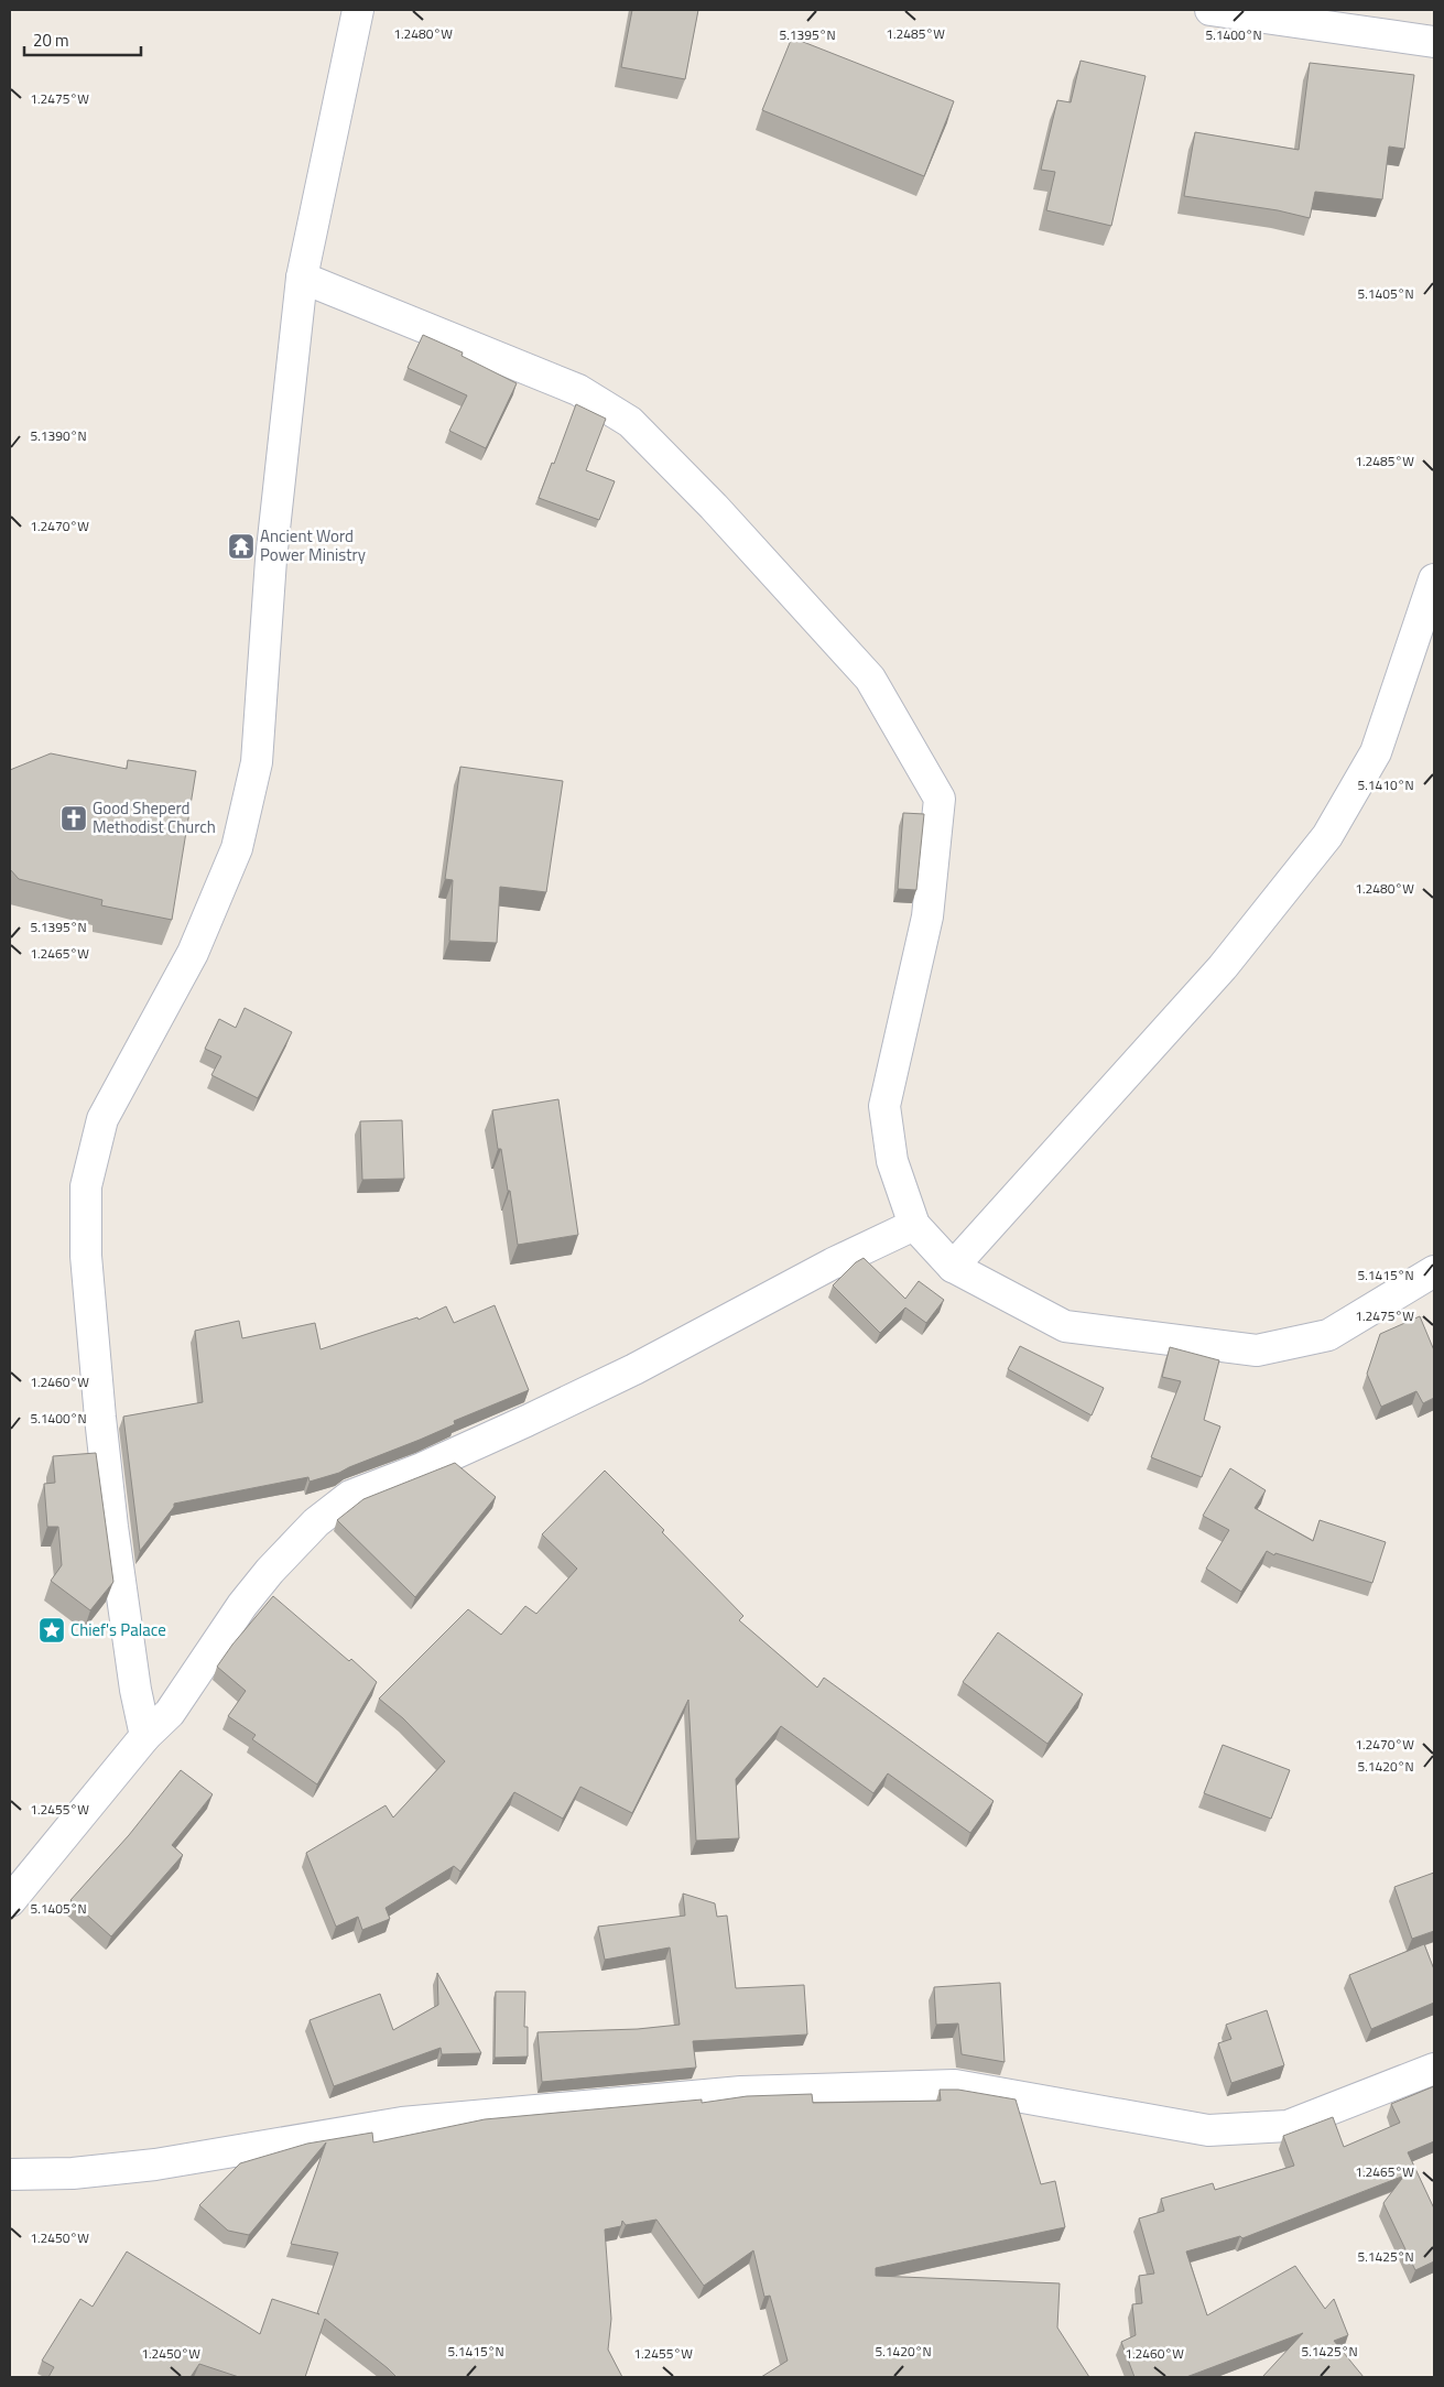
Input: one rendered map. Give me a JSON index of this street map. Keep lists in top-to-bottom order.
{
  "places": {
    "temple": ["Ancient Word Power Ministry"],
    "church": ["Good Sheperd Methodist Church"],
    "place": ["Chief's Palace"]
  },
  "scale_bar": "20 m",
  "coordinates": [
    "1.2480°W",
    "1.2485°W",
    "5.1395°N",
    "5.1400°N",
    "1.2475°W",
    "5.1405°N",
    "5.1390°N",
    "1.2470°W",
    "5.1410°N",
    "1.2465°W",
    "5.1415°N",
    "1.2460°W",
    "5.1420°N",
    "1.2455°W",
    "1.2450°W",
    "5.1425°N"
  ]
}
